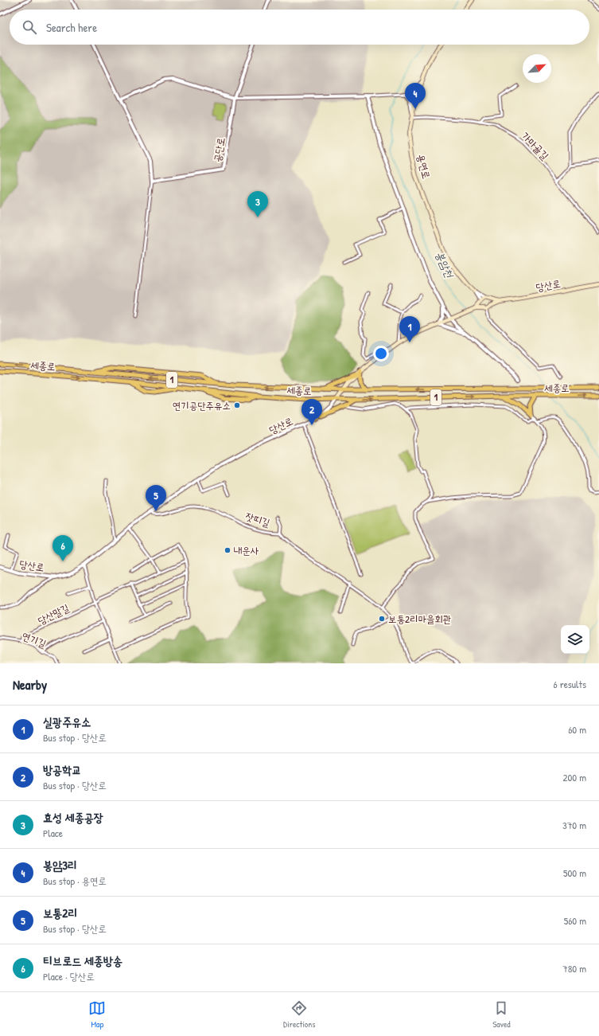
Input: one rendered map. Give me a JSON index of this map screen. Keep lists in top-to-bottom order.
{
  "streets": {
    "main road": [
      "용연로",
      "당산로",
      "세종로",
      "1"
    ],
    "street": [
      "가마골길",
      "공단로",
      "잣띠길",
      "당산말길",
      "연기길"
    ]
  },
  "crossings": [
    ["가마골길", "용연로"],
    ["당산로", "세종로"],
    ["당산로", "잣띠길"],
    ["당산말길", "연기길"]
  ],
  "water": ["봉암천"],
  "places": ["연기공단주유소", "내운사", "보통2리마을회관"],
  "north": "top right",
  "page": {
    "search": "Search here",
    "pins": [
      "4",
      "3",
      "1",
      "2",
      "5",
      "6"
    ],
    "heading": ["Nearby", "6 results"],
    "list": [
      {
        "mark": "1",
        "name": "실광주유소",
        "note": "Bus stop · 당산로",
        "value": "60 m"
      },
      {
        "mark": "2",
        "name": "방공학교",
        "note": "Bus stop · 당산로",
        "value": "200 m"
      },
      {
        "mark": "3",
        "name": "효성 세종공장",
        "note": "Place",
        "value": "370 m"
      },
      {
        "mark": "4",
        "name": "봉암3리",
        "note": "Bus stop · 용연로",
        "value": "500 m"
      },
      {
        "mark": "5",
        "name": "보통2리",
        "note": "Bus stop · 당산로",
        "value": "560 m"
      },
      {
        "mark": "6",
        "name": "티브로드 세종방송",
        "note": "Place · 당산로",
        "value": "780 m"
      }
    ],
    "nav": ["Map", "Directions", "Saved"]
  }
}
